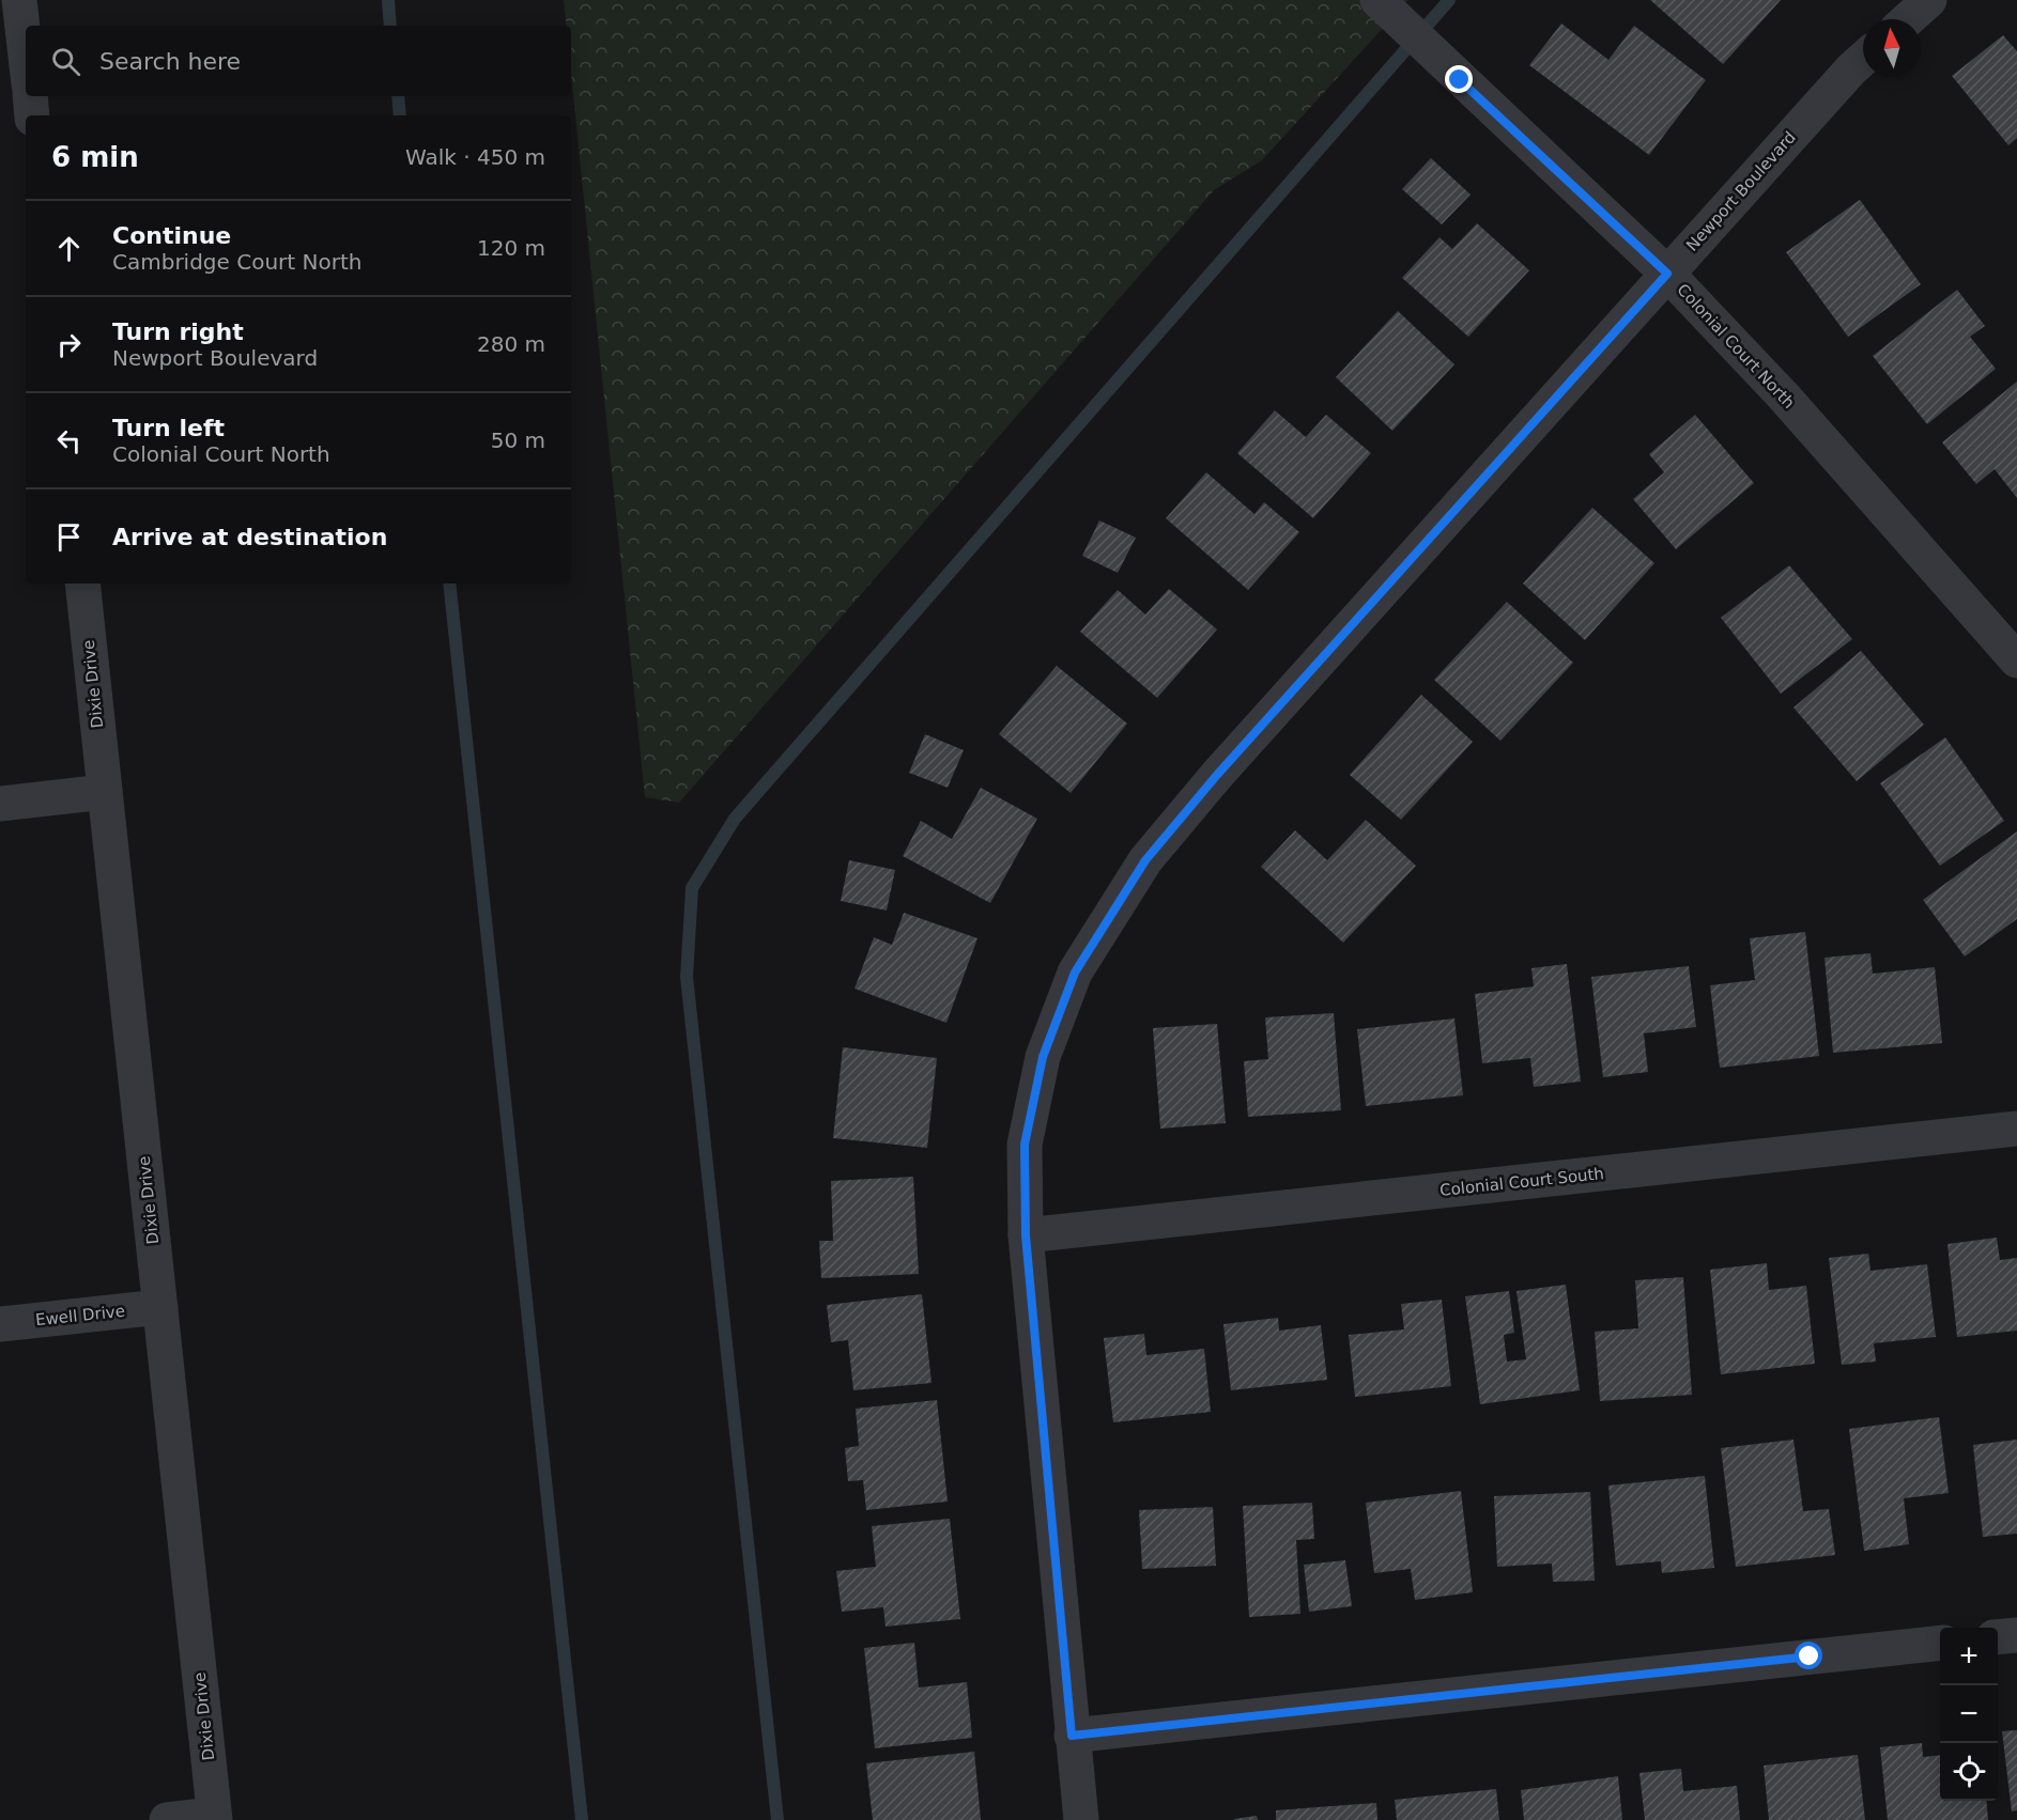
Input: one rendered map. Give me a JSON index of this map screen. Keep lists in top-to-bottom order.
{
  "streets": {
    "street": [
      "Newport Boulevard",
      "Colonial Court North",
      "Dixie Drive",
      "Colonial Court South",
      "Ewell Drive"
    ]
  },
  "crossings": [
    ["Newport Boulevard", "Colonial Court North"],
    ["Newport Boulevard", "Colonial Court South"],
    ["Dixie Drive", "Ewell Drive"]
  ],
  "north": "top",
  "page": {
    "search": "Search here",
    "heading": ["6 min", "Walk · 450 m"],
    "list": [
      ["Continue", "Cambridge Court North", "120 m"],
      ["Turn right", "Newport Boulevard", "280 m"],
      ["Turn left", "Colonial Court North", "50 m"],
      "Arrive at destination"
    ],
    "map_buttons": ["+", "−"]
  }
}
